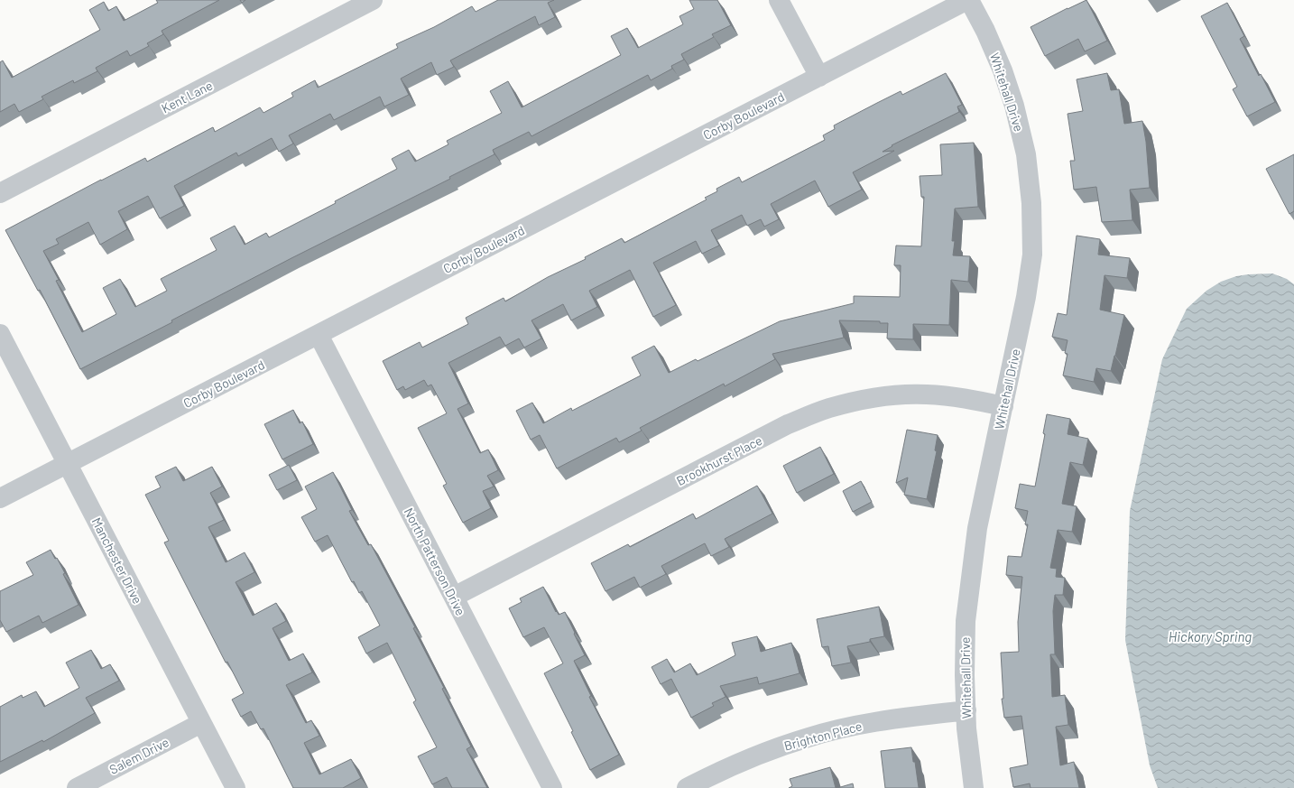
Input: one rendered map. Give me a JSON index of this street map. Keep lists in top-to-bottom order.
{
  "streets": {
    "street": [
      "Whitehall Drive",
      "Kent Lane",
      "Corby Boulevard",
      "Brookhurst Place",
      "Manchester Drive",
      "North Patterson Drive",
      "Brighton Place",
      "Salem Drive"
    ]
  },
  "crossings": [
    ["Whitehall Drive", "Corby Boulevard"],
    ["Whitehall Drive", "Brookhurst Place"],
    ["Whitehall Drive", "Brighton Place"],
    ["Corby Boulevard", "Manchester Drive"],
    ["Corby Boulevard", "North Patterson Drive"],
    ["Brookhurst Place", "North Patterson Drive"],
    ["Manchester Drive", "Salem Drive"]
  ],
  "water": ["Hickory Spring"]
}
